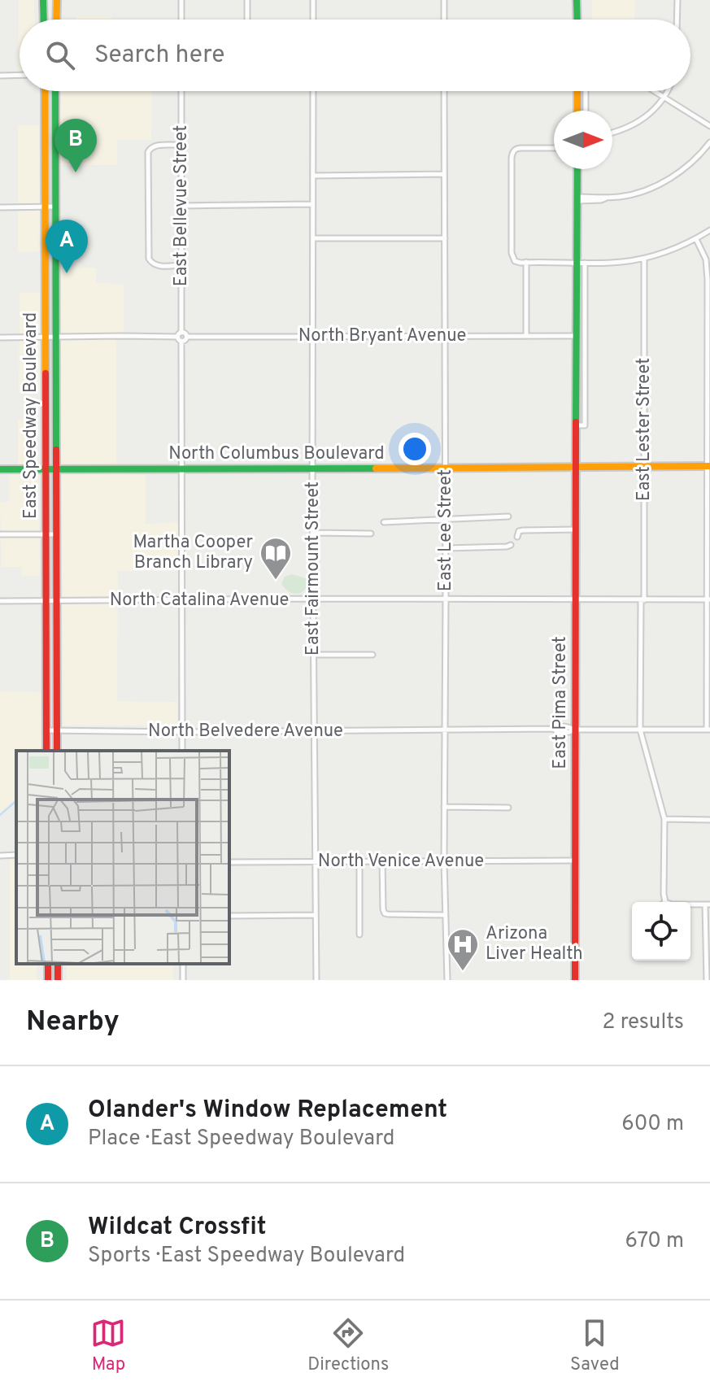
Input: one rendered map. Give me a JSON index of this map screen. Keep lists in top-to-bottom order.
{
  "streets": {
    "street": [
      "East Bellevue Street",
      "North Bryant Avenue",
      "East Speedway Boulevard",
      "East Lester Street",
      "North Columbus Boulevard",
      "East Lee Street",
      "East Fairmount Street",
      "North Catalina Avenue",
      "East Pima Street",
      "North Belvedere Avenue",
      "North Venice Avenue"
    ]
  },
  "crossings": [
    ["East Bellevue Street", "North Bryant Avenue"],
    ["East Bellevue Street", "North Columbus Boulevard"],
    ["East Bellevue Street", "North Catalina Avenue"],
    ["East Bellevue Street", "North Belvedere Avenue"],
    ["North Bryant Avenue", "East Lee Street"],
    ["North Bryant Avenue", "East Fairmount Street"],
    ["North Bryant Avenue", "East Pima Street"],
    ["East Speedway Boulevard", "North Columbus Boulevard"],
    ["East Speedway Boulevard", "North Catalina Avenue"],
    ["East Speedway Boulevard", "North Belvedere Avenue"],
    ["East Lester Street", "North Columbus Boulevard"],
    ["East Lester Street", "North Catalina Avenue"],
    ["North Columbus Boulevard", "East Lee Street"],
    ["North Columbus Boulevard", "East Fairmount Street"],
    ["North Columbus Boulevard", "East Pima Street"],
    ["East Lee Street", "North Catalina Avenue"],
    ["East Lee Street", "North Belvedere Avenue"],
    ["East Lee Street", "North Venice Avenue"],
    ["East Fairmount Street", "North Catalina Avenue"],
    ["East Fairmount Street", "North Belvedere Avenue"],
    ["East Fairmount Street", "North Venice Avenue"],
    ["North Catalina Avenue", "East Pima Street"],
    ["East Pima Street", "North Belvedere Avenue"],
    ["East Pima Street", "North Venice Avenue"]
  ],
  "places": {
    "library": ["Martha Cooper Branch Library"],
    "hospital": ["Arizona Liver Health"]
  },
  "north": "right",
  "page": {
    "search": "Search here",
    "pins": ["B", "A"],
    "heading": ["Nearby", "2 results"],
    "list": [
      {
        "mark": "A",
        "name": "Olander's Window Replacement",
        "note": "Place · East Speedway Boulevard",
        "value": "600 m"
      },
      {
        "mark": "B",
        "name": "Wildcat Crossfit",
        "note": "Sports · East Speedway Boulevard",
        "value": "670 m"
      }
    ],
    "nav": ["Map", "Directions", "Saved"]
  }
}
